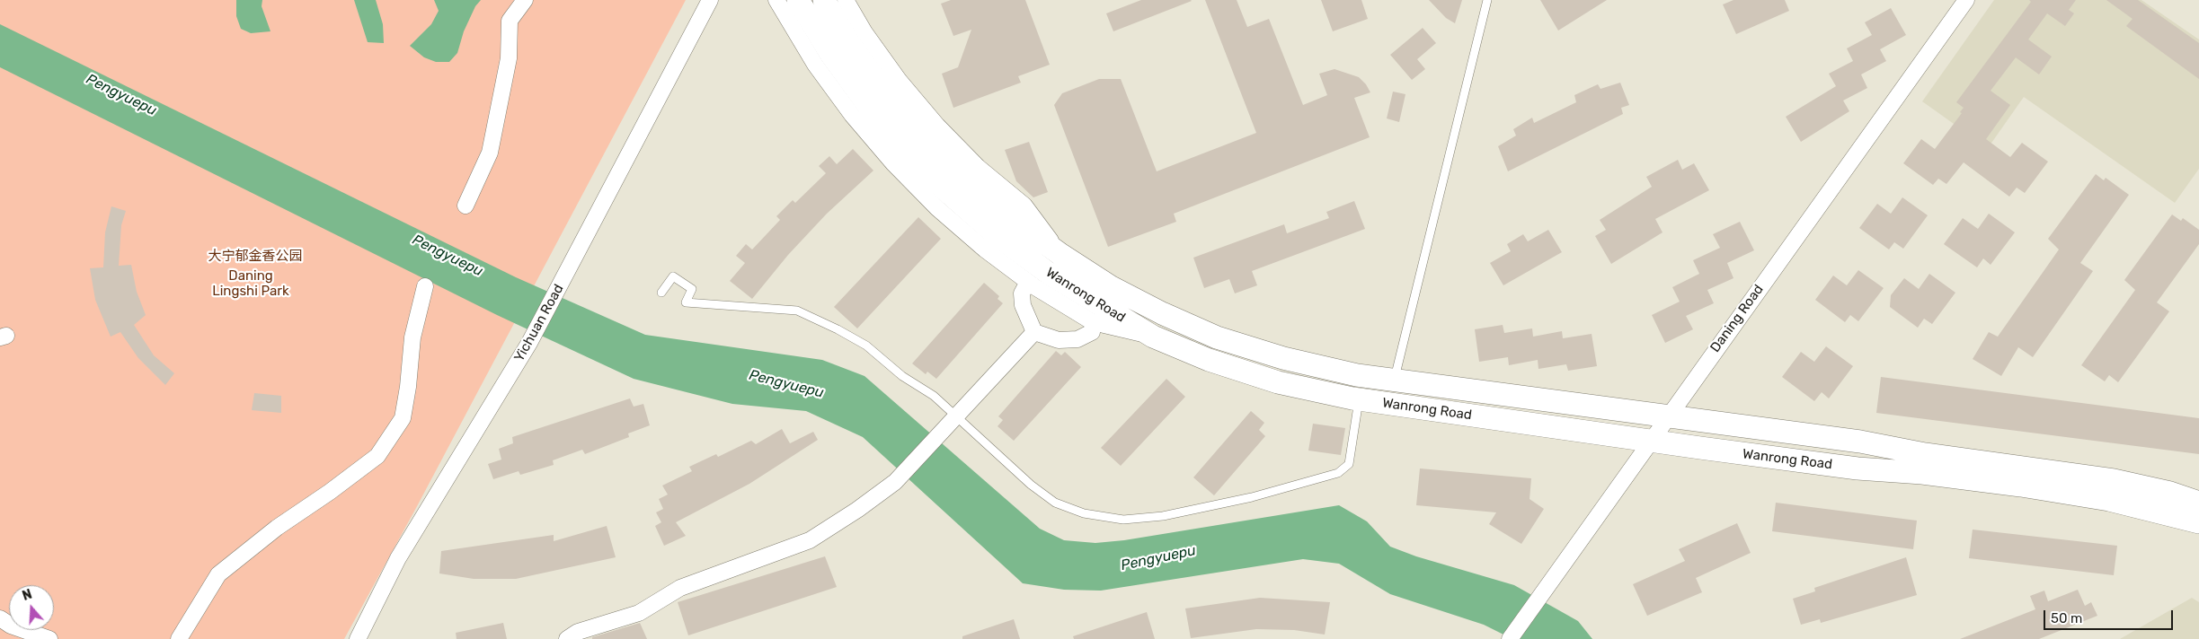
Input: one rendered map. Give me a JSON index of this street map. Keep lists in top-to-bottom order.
{
  "streets": {
    "main road": ["Wanrong Road"],
    "street": ["Daning Road", "Yichuan Road"]
  },
  "crossings": [
    ["Wanrong Road", "Daning Road"]
  ],
  "water": ["Pengyuepu"],
  "parks": ["大宁郁金香公园", "Daning Lingshi Park"],
  "scale_bar": "50 m",
  "north": "top"
}
